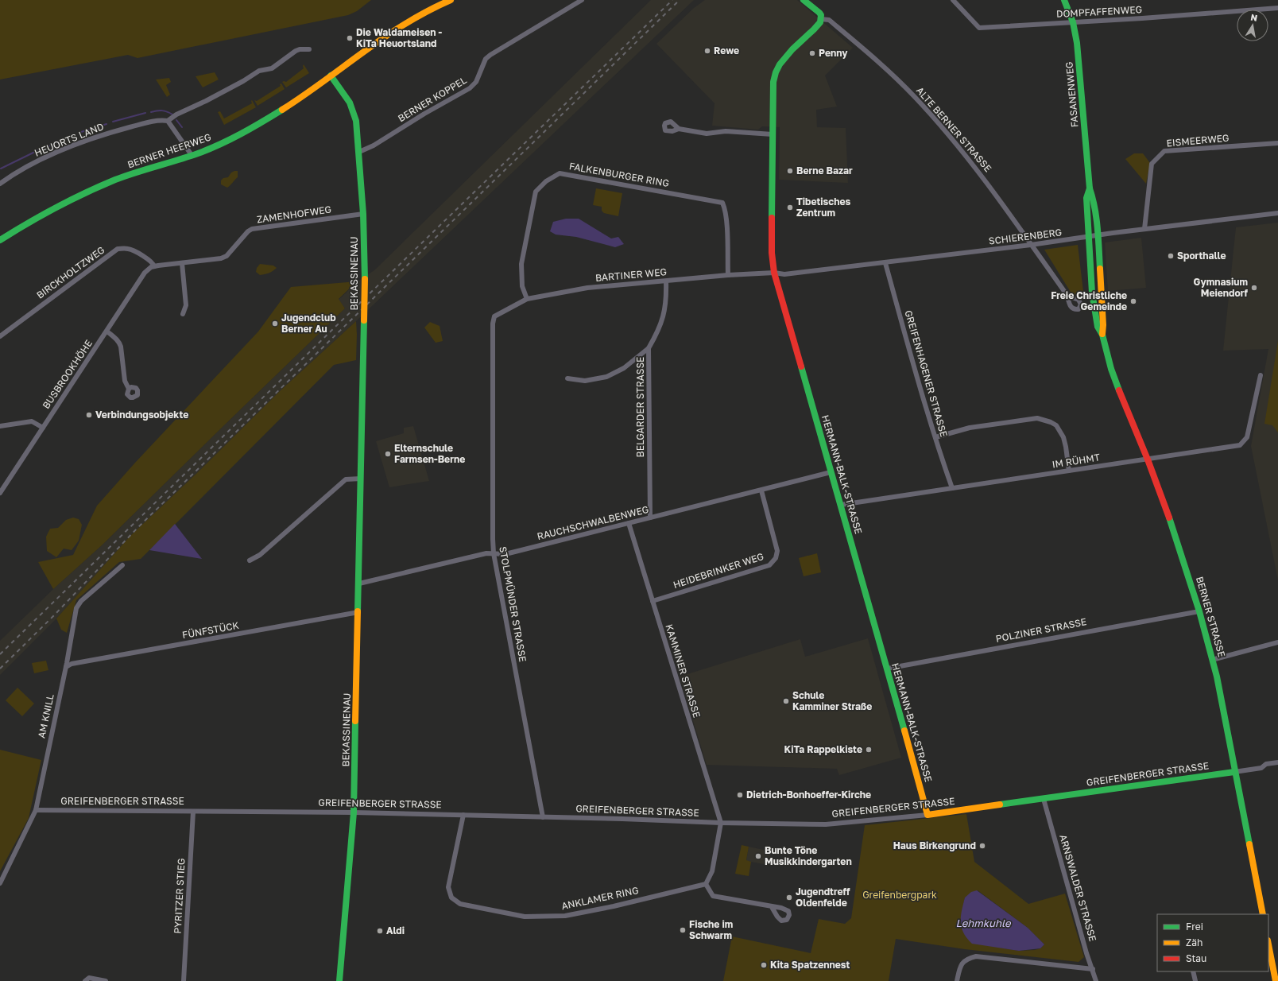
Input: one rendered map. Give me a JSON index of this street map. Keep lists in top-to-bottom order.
{
  "streets": {
    "street": [
      "DOMPFAFFENWEG",
      "FASANENWEG",
      "BERNER KOPPEL",
      "ALTE BERNER STRASSE",
      "HEUORTS LAND",
      "EISMEERWEG",
      "BERNER HEERWEG",
      "FALKENBURGER RING",
      "ZAMENHOFWEG",
      "SCHIERENBERG",
      "BIRCKHOLTZWEG",
      "BEKASSINENAU",
      "BARTINER WEG",
      "GREIFENHAGENER STRASSE",
      "BUSBROOKHÖHE",
      "BELGARDER STRASSE",
      "IM RÜHMT",
      "HERMANN-BALK-STRASSE",
      "RAUCHSCHWALBENWEG",
      "HEIDEBRINKER WEG",
      "STOLPMÜNDER STRASSE",
      "BERNER STRASSE",
      "FÜNFSTÜCK",
      "POLZINER STRASSE",
      "KAMMINER STRASSE",
      "AM KNILL",
      "GREIFENBERGER STRASSE",
      "ARNSWALDER STRASSE",
      "PYRITZER STIEG",
      "ANKLAMER RING"
    ]
  },
  "crossings": [
    ["DOMPFAFFENWEG", "FASANENWEG"],
    ["FASANENWEG", "SCHIERENBERG"],
    ["FASANENWEG", "BERNER STRASSE"],
    ["BERNER KOPPEL", "BEKASSINENAU"],
    ["ALTE BERNER STRASSE", "SCHIERENBERG"],
    ["ALTE BERNER STRASSE", "HERMANN-BALK-STRASSE"],
    ["EISMEERWEG", "SCHIERENBERG"],
    ["BERNER HEERWEG", "BEKASSINENAU"],
    ["FALKENBURGER RING", "BARTINER WEG"],
    ["ZAMENHOFWEG", "BIRCKHOLTZWEG"],
    ["ZAMENHOFWEG", "BEKASSINENAU"],
    ["ZAMENHOFWEG", "BUSBROOKHÖHE"],
    ["SCHIERENBERG", "BARTINER WEG"],
    ["SCHIERENBERG", "GREIFENHAGENER STRASSE"],
    ["SCHIERENBERG", "HERMANN-BALK-STRASSE"],
    ["BIRCKHOLTZWEG", "BUSBROOKHÖHE"],
    ["BEKASSINENAU", "RAUCHSCHWALBENWEG"],
    ["BEKASSINENAU", "FÜNFSTÜCK"],
    ["BEKASSINENAU", "GREIFENBERGER STRASSE"],
    ["BARTINER WEG", "BELGARDER STRASSE"],
    ["BARTINER WEG", "HERMANN-BALK-STRASSE"],
    ["BARTINER WEG", "STOLPMÜNDER STRASSE"],
    ["GREIFENHAGENER STRASSE", "IM RÜHMT"],
    ["BELGARDER STRASSE", "RAUCHSCHWALBENWEG"],
    ["IM RÜHMT", "HERMANN-BALK-STRASSE"],
    ["IM RÜHMT", "BERNER STRASSE"],
    ["HERMANN-BALK-STRASSE", "RAUCHSCHWALBENWEG"],
    ["HERMANN-BALK-STRASSE", "POLZINER STRASSE"],
    ["HERMANN-BALK-STRASSE", "GREIFENBERGER STRASSE"],
    ["RAUCHSCHWALBENWEG", "HEIDEBRINKER WEG"],
    ["RAUCHSCHWALBENWEG", "STOLPMÜNDER STRASSE"],
    ["RAUCHSCHWALBENWEG", "KAMMINER STRASSE"],
    ["HEIDEBRINKER WEG", "KAMMINER STRASSE"],
    ["STOLPMÜNDER STRASSE", "GREIFENBERGER STRASSE"],
    ["BERNER STRASSE", "POLZINER STRASSE"],
    ["BERNER STRASSE", "GREIFENBERGER STRASSE"],
    ["FÜNFSTÜCK", "AM KNILL"],
    ["KAMMINER STRASSE", "GREIFENBERGER STRASSE"],
    ["AM KNILL", "GREIFENBERGER STRASSE"],
    ["GREIFENBERGER STRASSE", "ARNSWALDER STRASSE"],
    ["GREIFENBERGER STRASSE", "PYRITZER STIEG"],
    ["GREIFENBERGER STRASSE", "ANKLAMER RING"]
  ],
  "water": ["Lehmkuhle"],
  "parks": ["Greifenbergpark"],
  "places": [
    "Die Waldameisen - KiTa Heuortsland",
    "Rewe",
    "Penny",
    "Berne Bazar",
    "Tibetisches Zentrum",
    "Sporthalle",
    "Gymnasium Meiendorf",
    "Freie Christliche Gemeinde",
    "Jugendclub Berner Au",
    "Verbindungsobjekte",
    "Elternschule Farmsen-Berne",
    "Schule Kamminer Straße",
    "KiTa Rappelkiste",
    "Dietrich-Bonhoeffer-Kirche",
    "Haus Birkengrund",
    "Bunte Töne Musikkindergarten",
    "Jugendtreff Oldenfelde",
    "Fische im Schwarm",
    "Aldi",
    "Kita Spatzennest"
  ],
  "legend": ["Frei", "Zäh", "Stau"],
  "north": "top"
}
